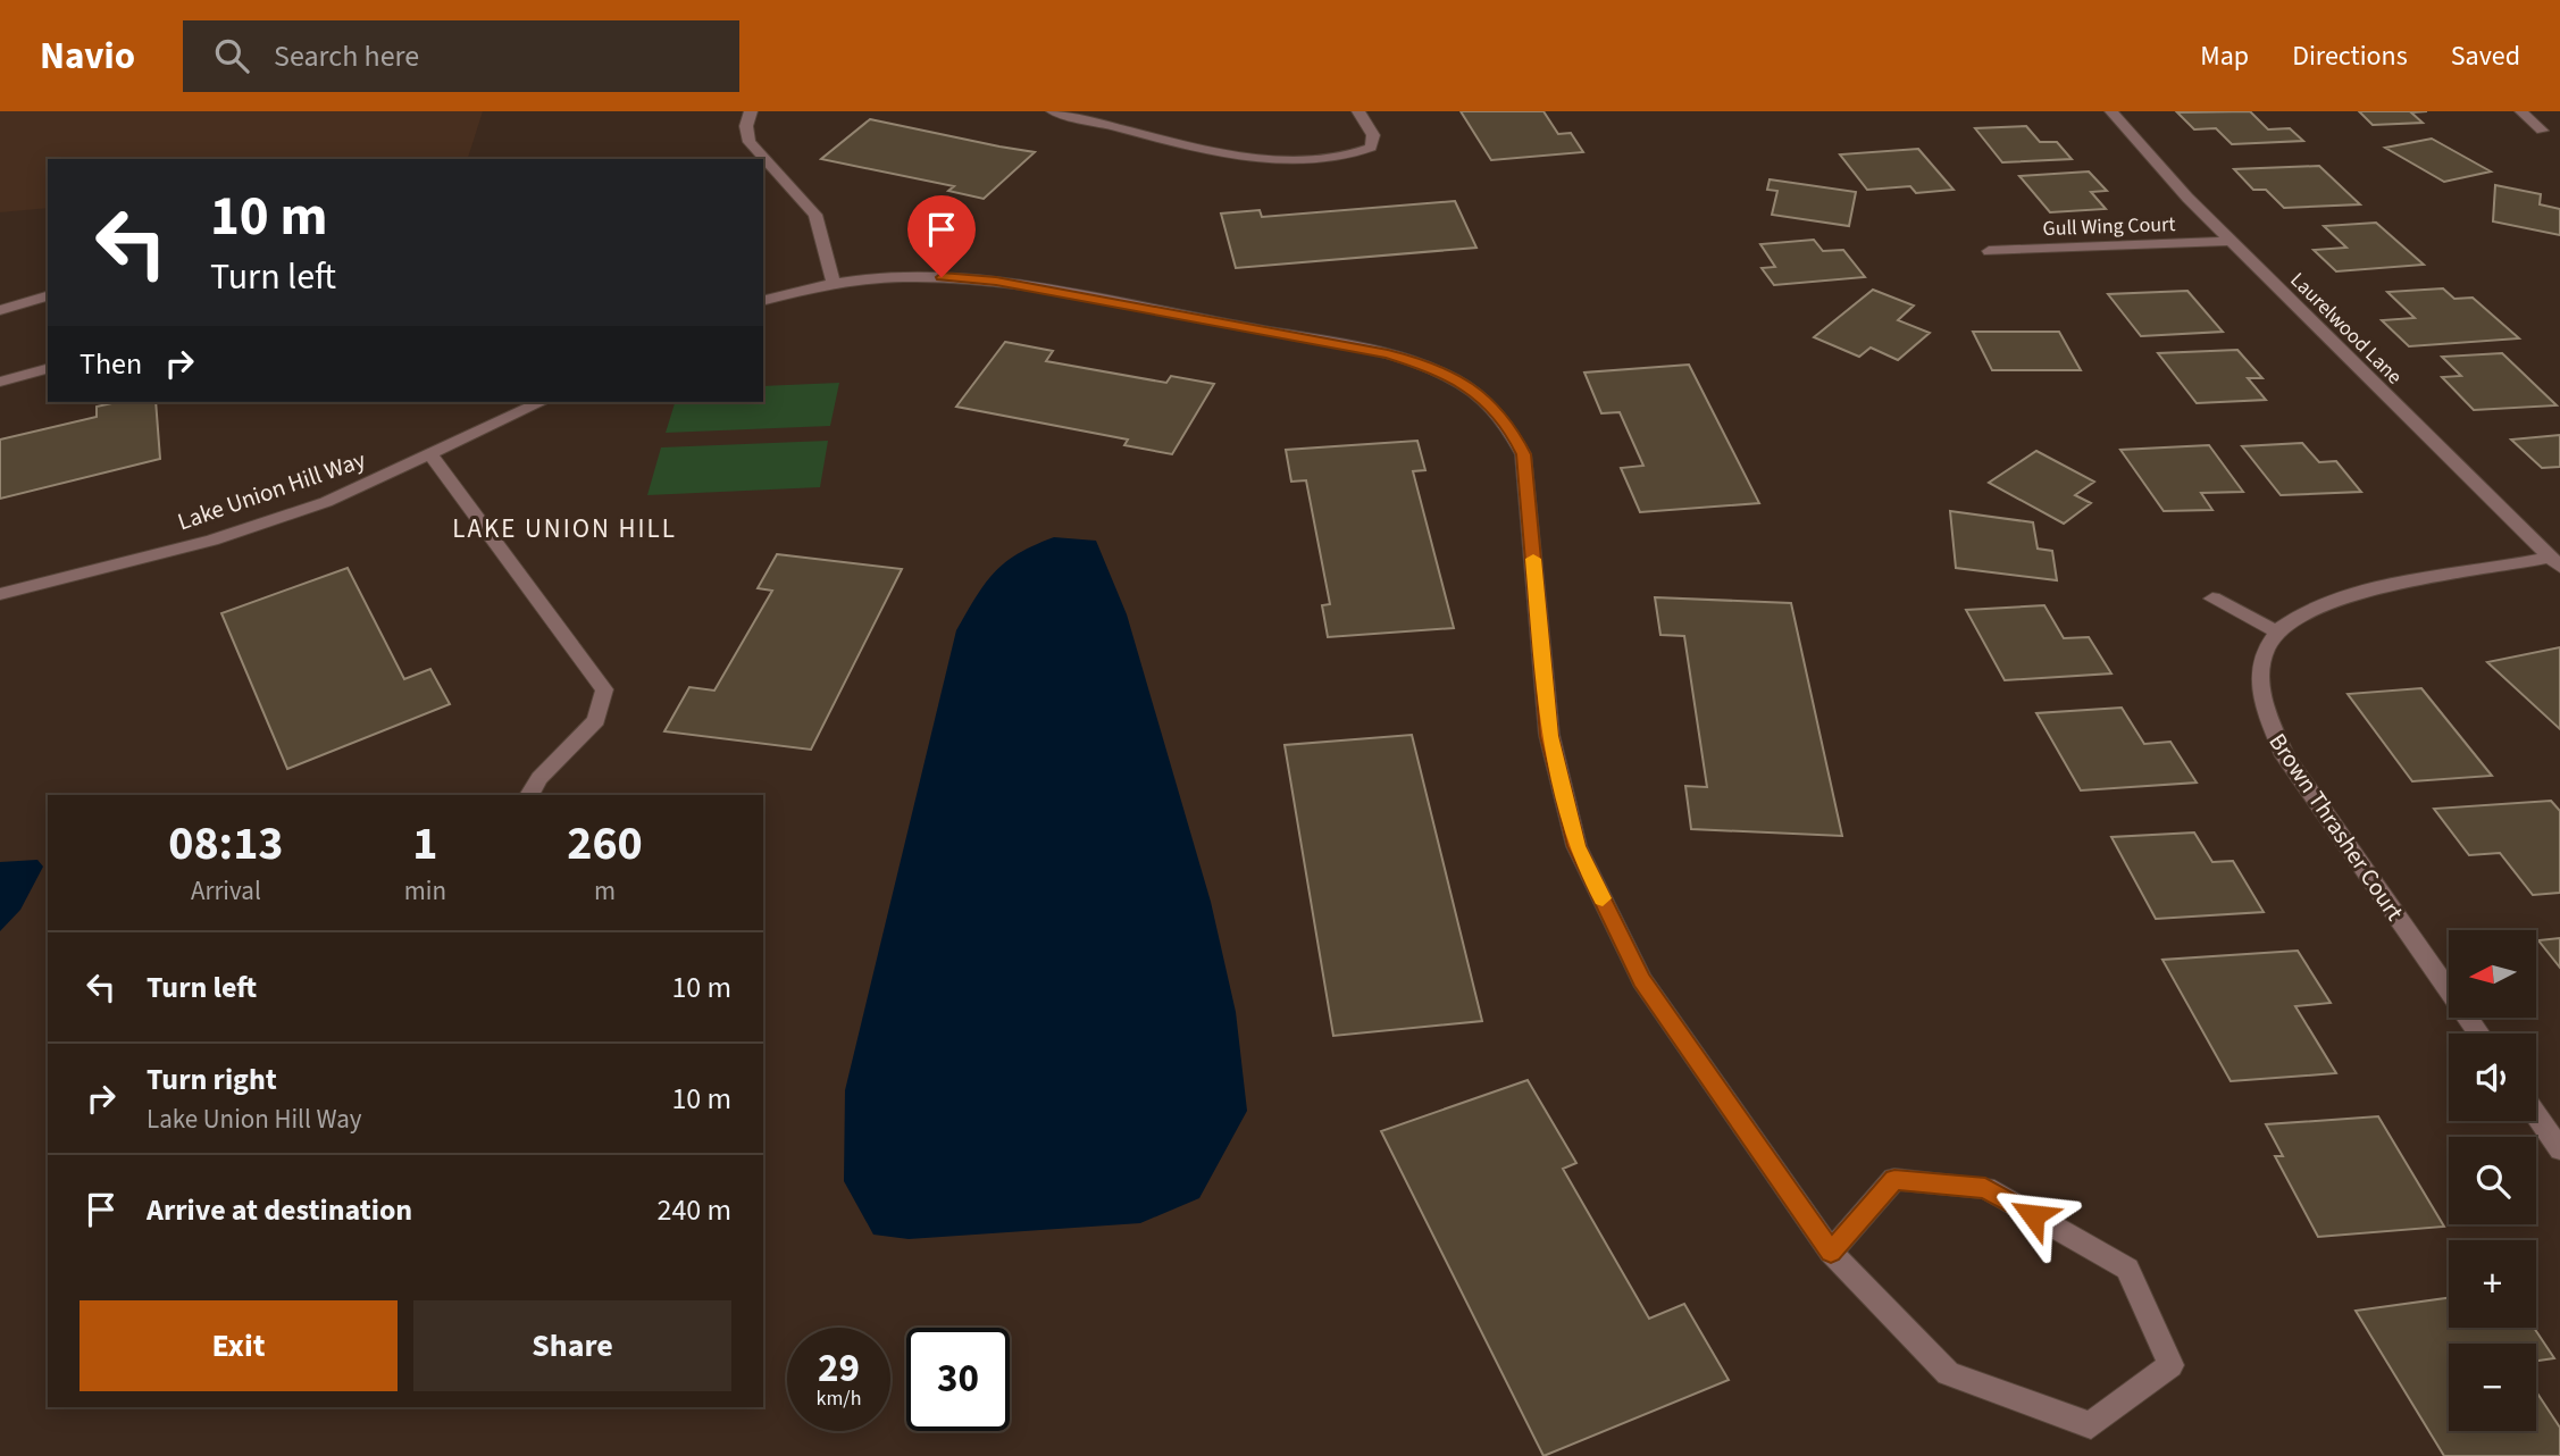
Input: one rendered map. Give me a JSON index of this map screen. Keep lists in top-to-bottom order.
{
  "streets": {
    "street": [
      "Gull Wing Court",
      "Laurelwood Lane",
      "Lake Union Hill Way",
      "Brown Thrasher Court"
    ]
  },
  "crossings": [
    ["Gull Wing Court", "Laurelwood Lane"],
    ["Laurelwood Lane", "Brown Thrasher Court"]
  ],
  "districts": ["LAKE UNION HILL"],
  "north": "left",
  "page": {
    "header": "Navio",
    "search": "Search here",
    "nav": ["Map", "Directions", "Saved"],
    "turn": ["10 m", "Turn left"],
    "then": "Then",
    "eta": [
      "08:13",
      "Arrival",
      "1",
      "min",
      "260",
      "m"
    ],
    "map_buttons": ["+", "−"],
    "list": [
      {
        "name": "Turn left",
        "value": "10 m"
      },
      {
        "name": "Turn right",
        "note": "Lake Union Hill Way",
        "value": "10 m"
      },
      {
        "name": "Arrive at destination",
        "value": "240 m"
      }
    ],
    "buttons": ["Exit", "Share"],
    "speed": "29 km/h",
    "limit": "30"
  }
}
